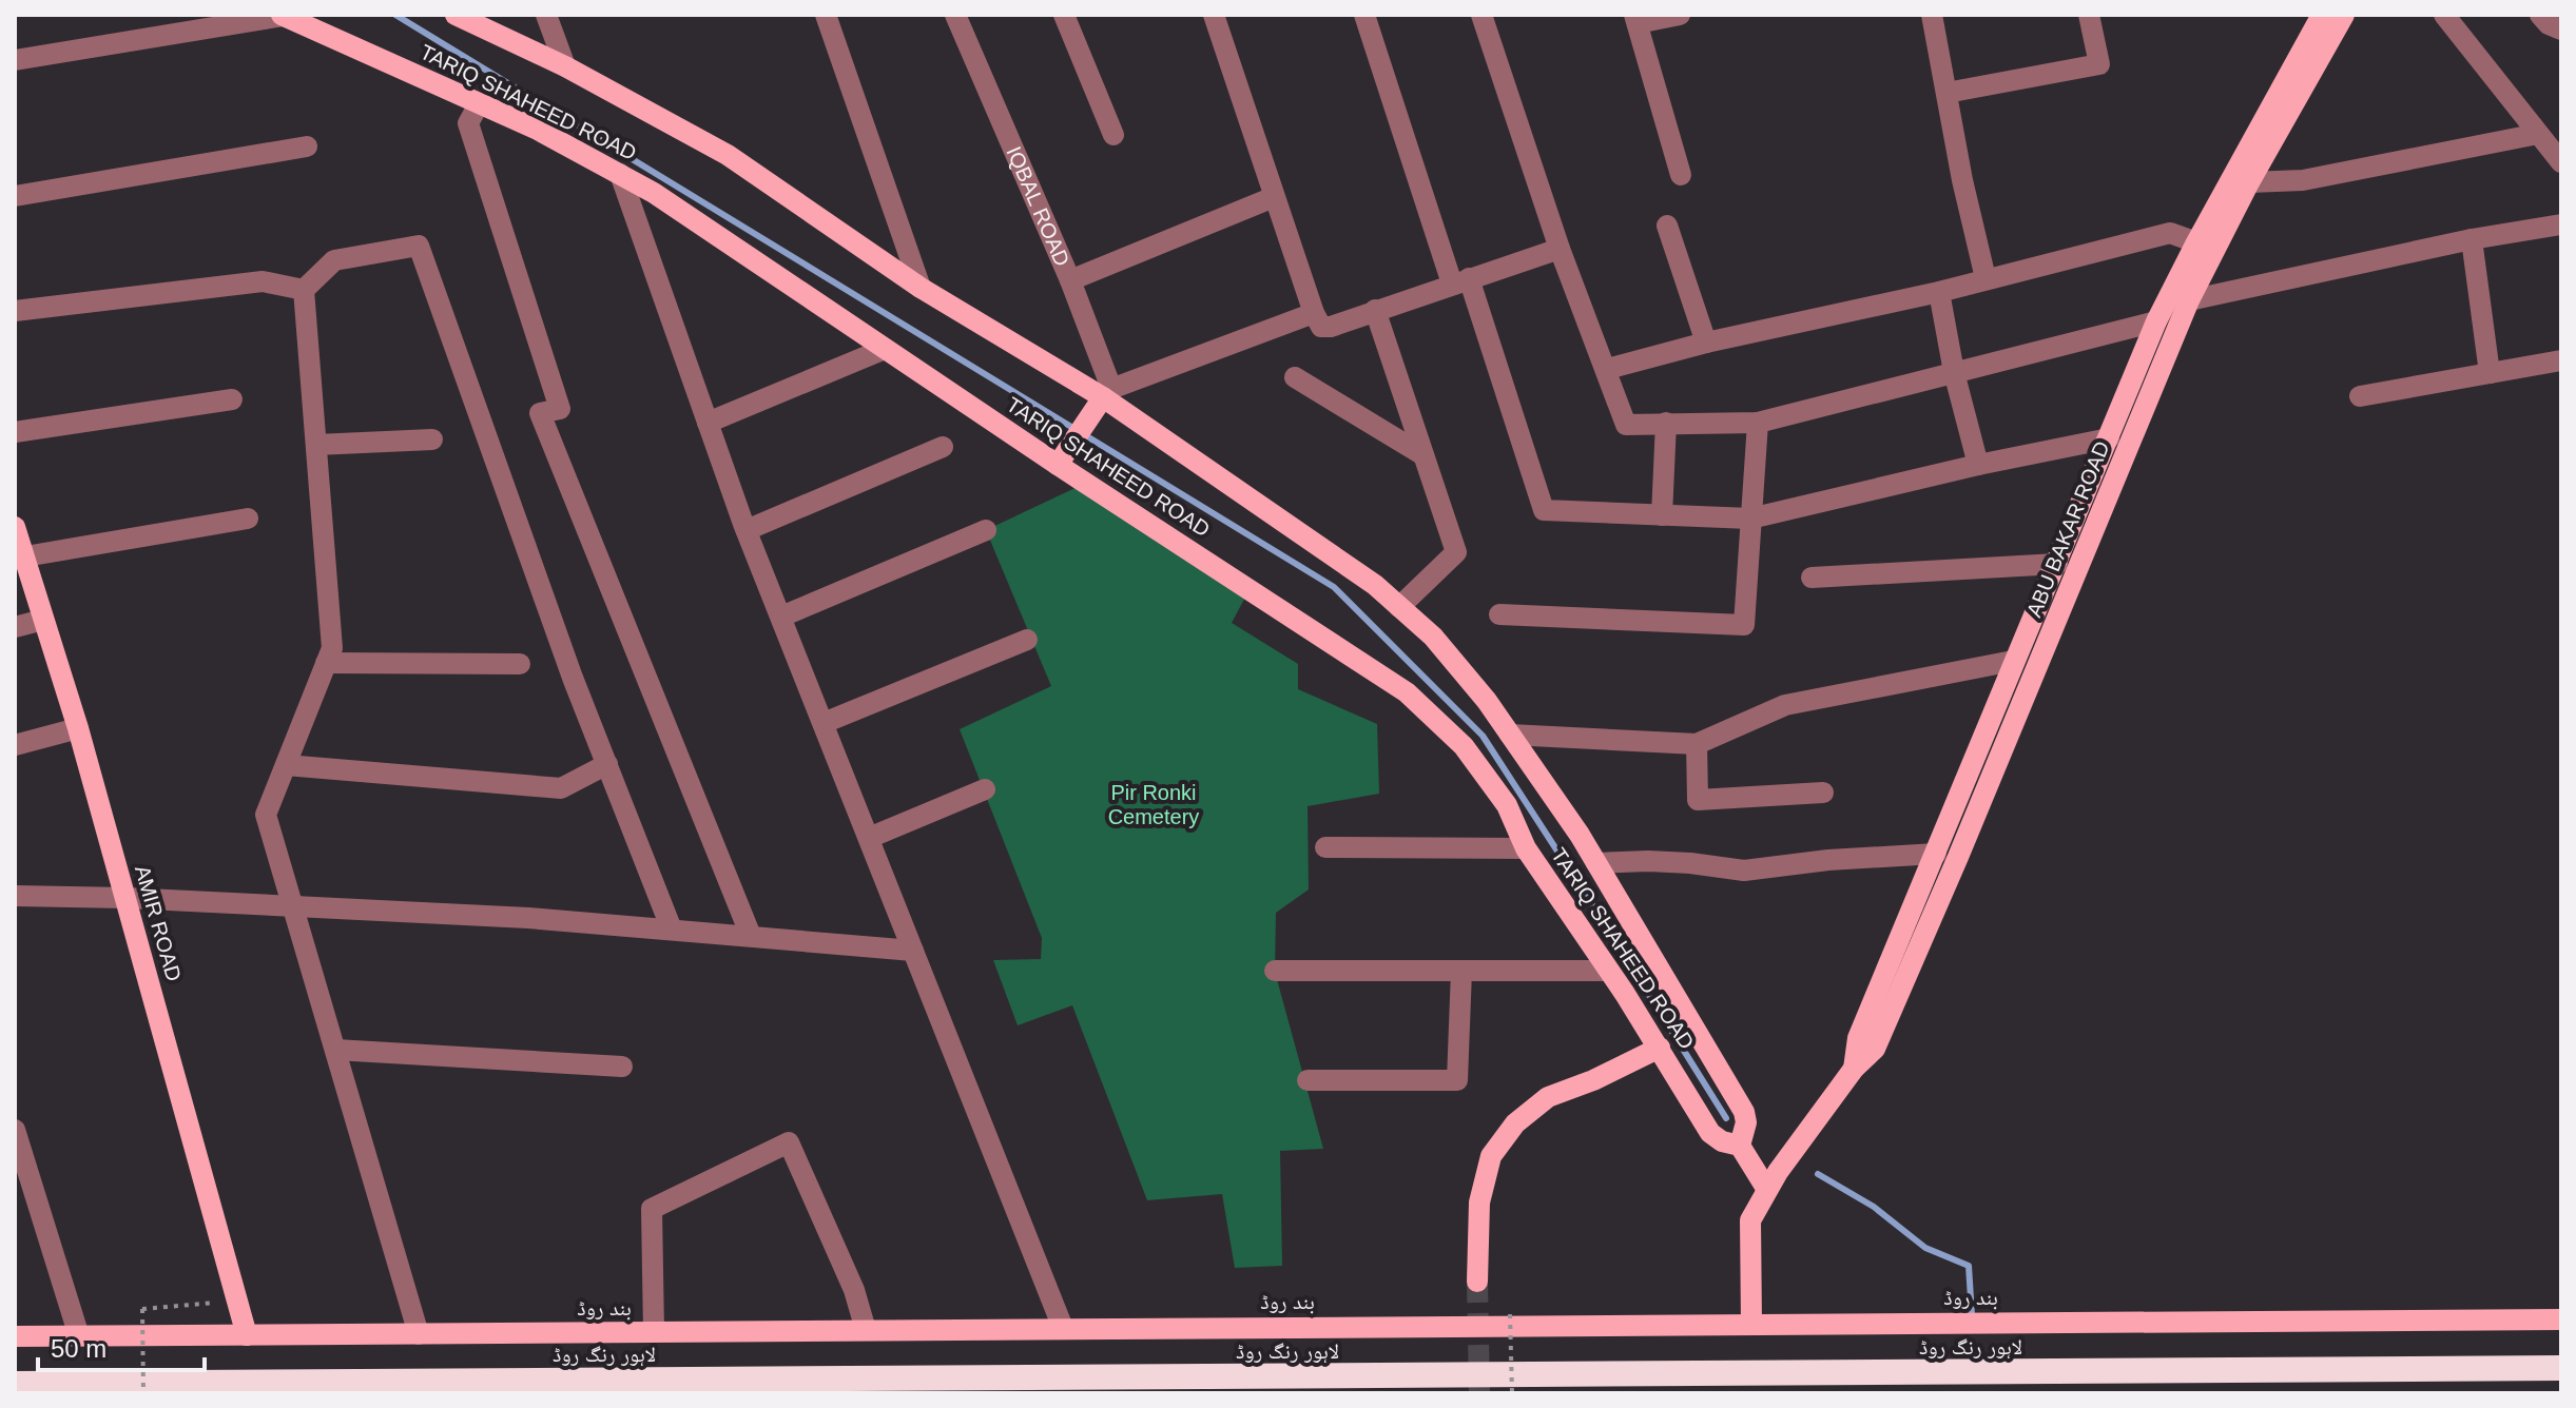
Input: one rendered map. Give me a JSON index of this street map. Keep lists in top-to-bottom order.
{
  "streets": {
    "highway": ["لاہور رنگ روڈ"],
    "main road": [
      "TARIQ SHAHEED ROAD",
      "ABU BAKAR ROAD",
      "AMIR ROAD",
      "بند روڈ"
    ],
    "street": ["IQBAL ROAD"]
  },
  "crossings": [
    ["TARIQ SHAHEED ROAD", "IQBAL ROAD"],
    ["TARIQ SHAHEED ROAD", "ABU BAKAR ROAD"],
    ["ABU BAKAR ROAD", "بند روڈ"],
    ["AMIR ROAD", "بند روڈ"]
  ],
  "parks": ["Pir Ronki Cemetery"],
  "scale_bar": "50 m"
}
